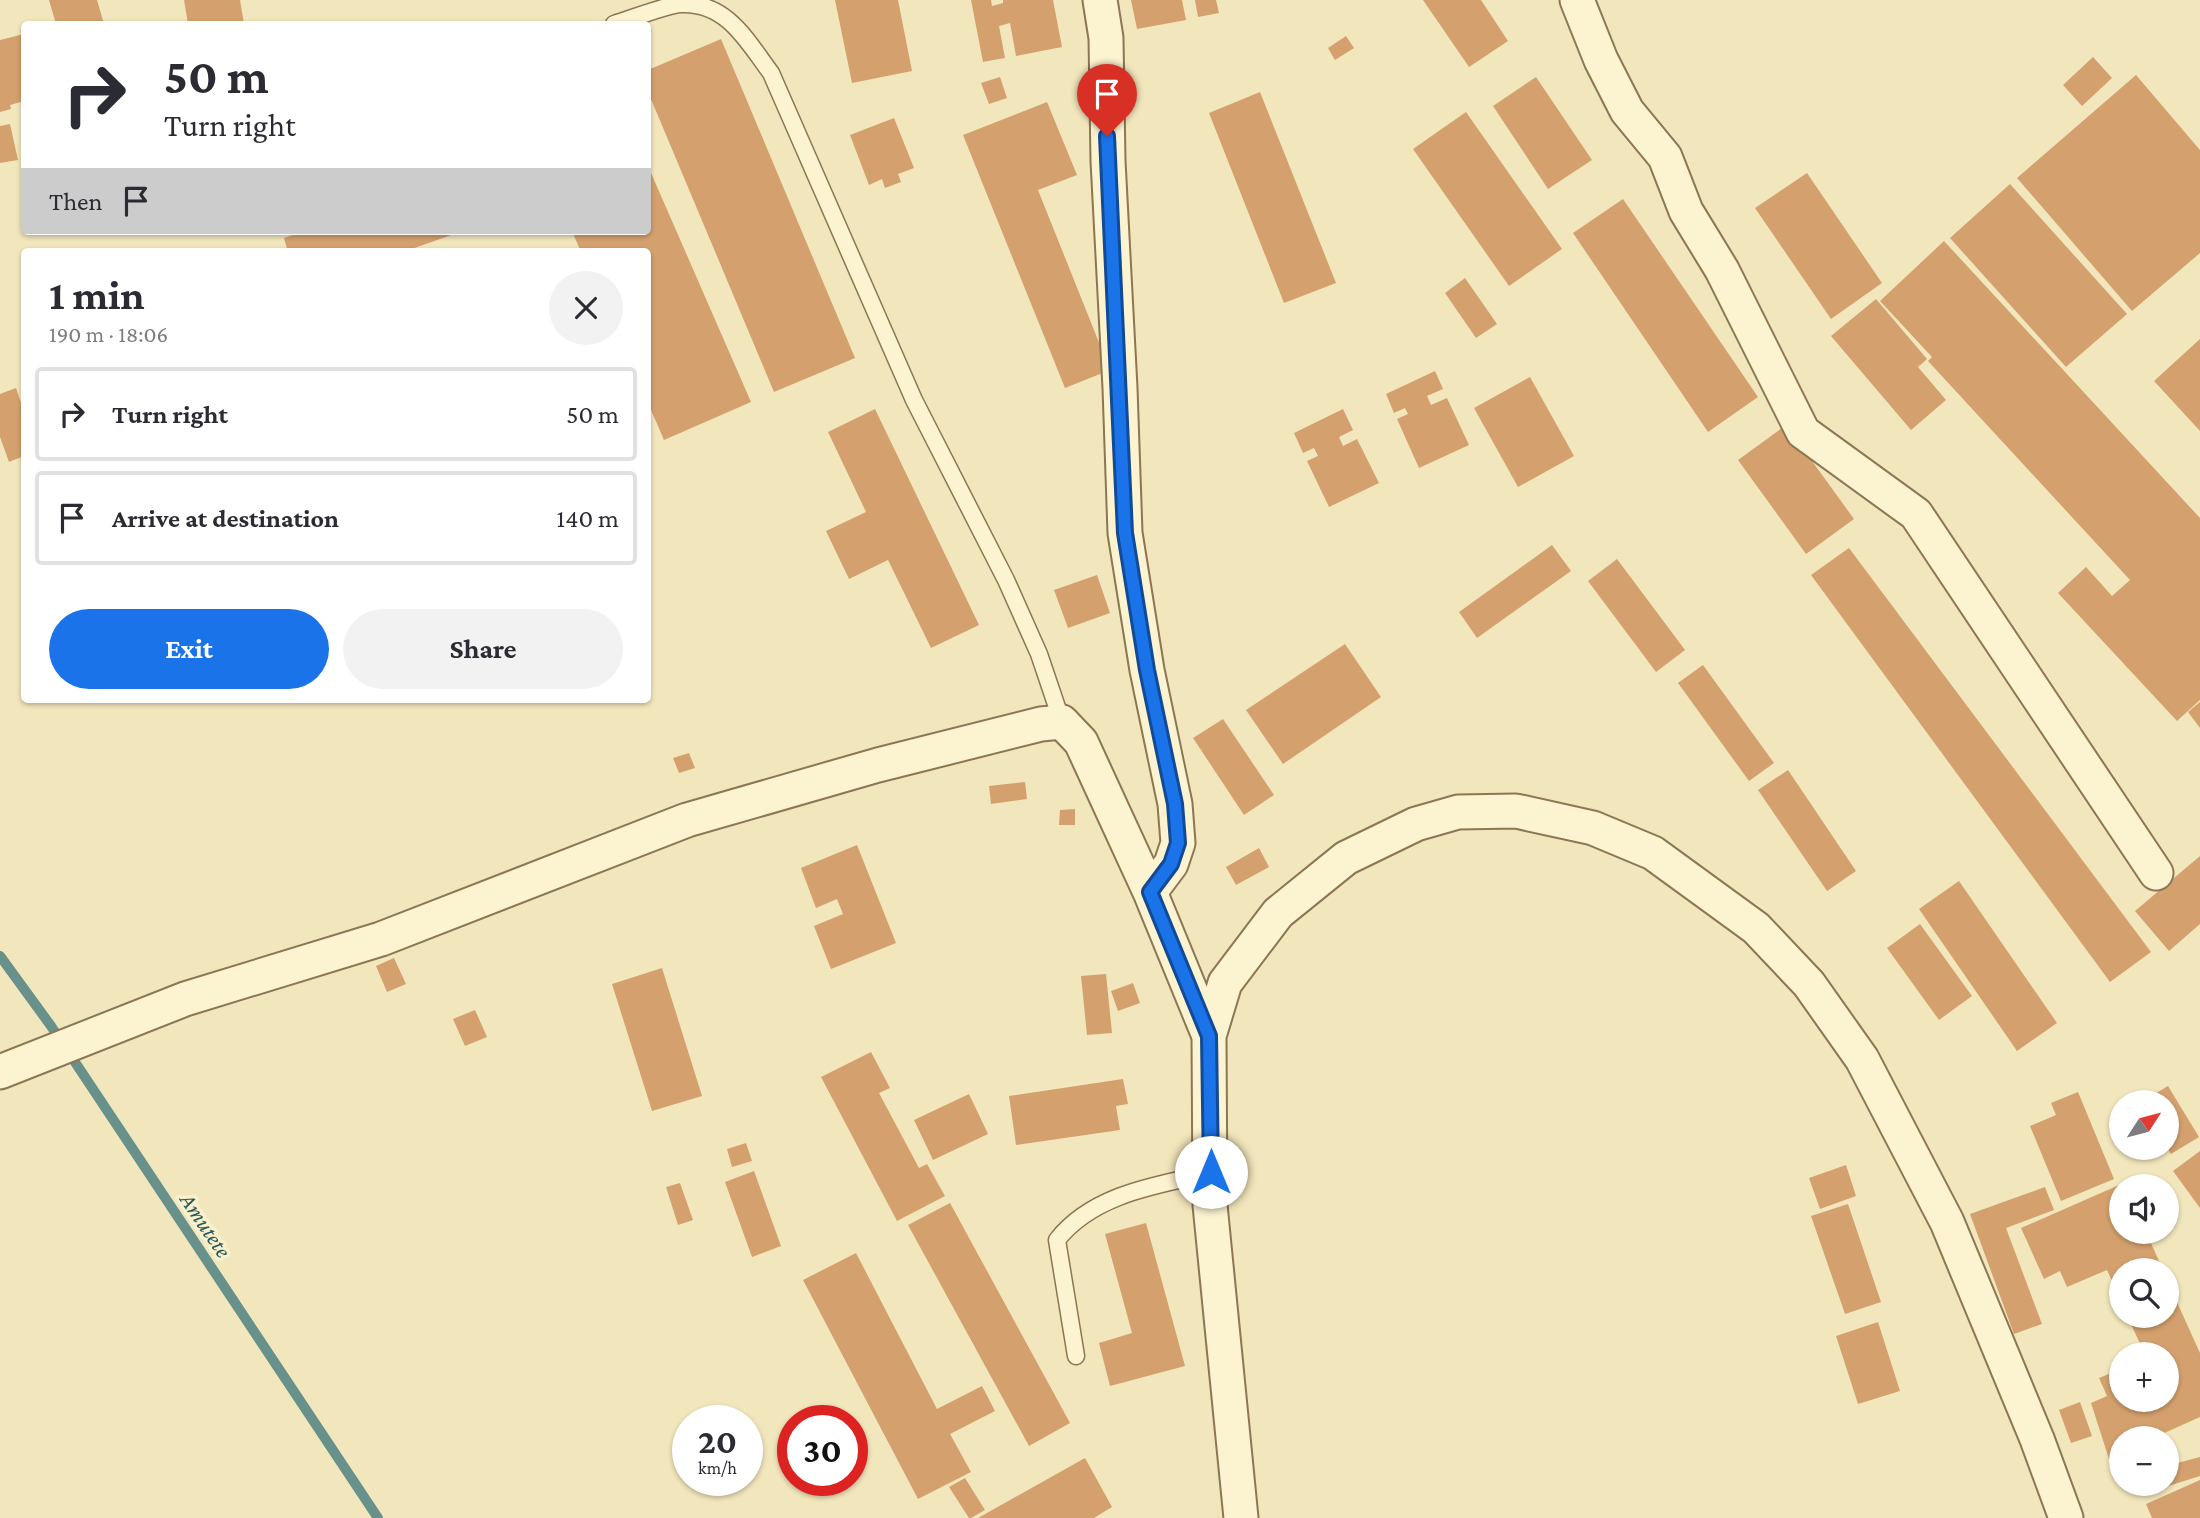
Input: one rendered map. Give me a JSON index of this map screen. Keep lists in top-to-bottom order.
{
  "water": ["Amutete"],
  "north": "top right",
  "page": {
    "turn": ["50 m", "Turn right"],
    "then": "Then",
    "heading": ["1 min", "190 m · 18:06"],
    "list": [
      {
        "name": "Turn right",
        "value": "50 m"
      },
      {
        "name": "Arrive at destination",
        "value": "140 m"
      }
    ],
    "buttons": ["Exit", "Share"],
    "map_buttons": ["+", "−"],
    "speed": "20 km/h",
    "limit": "30"
  }
}
